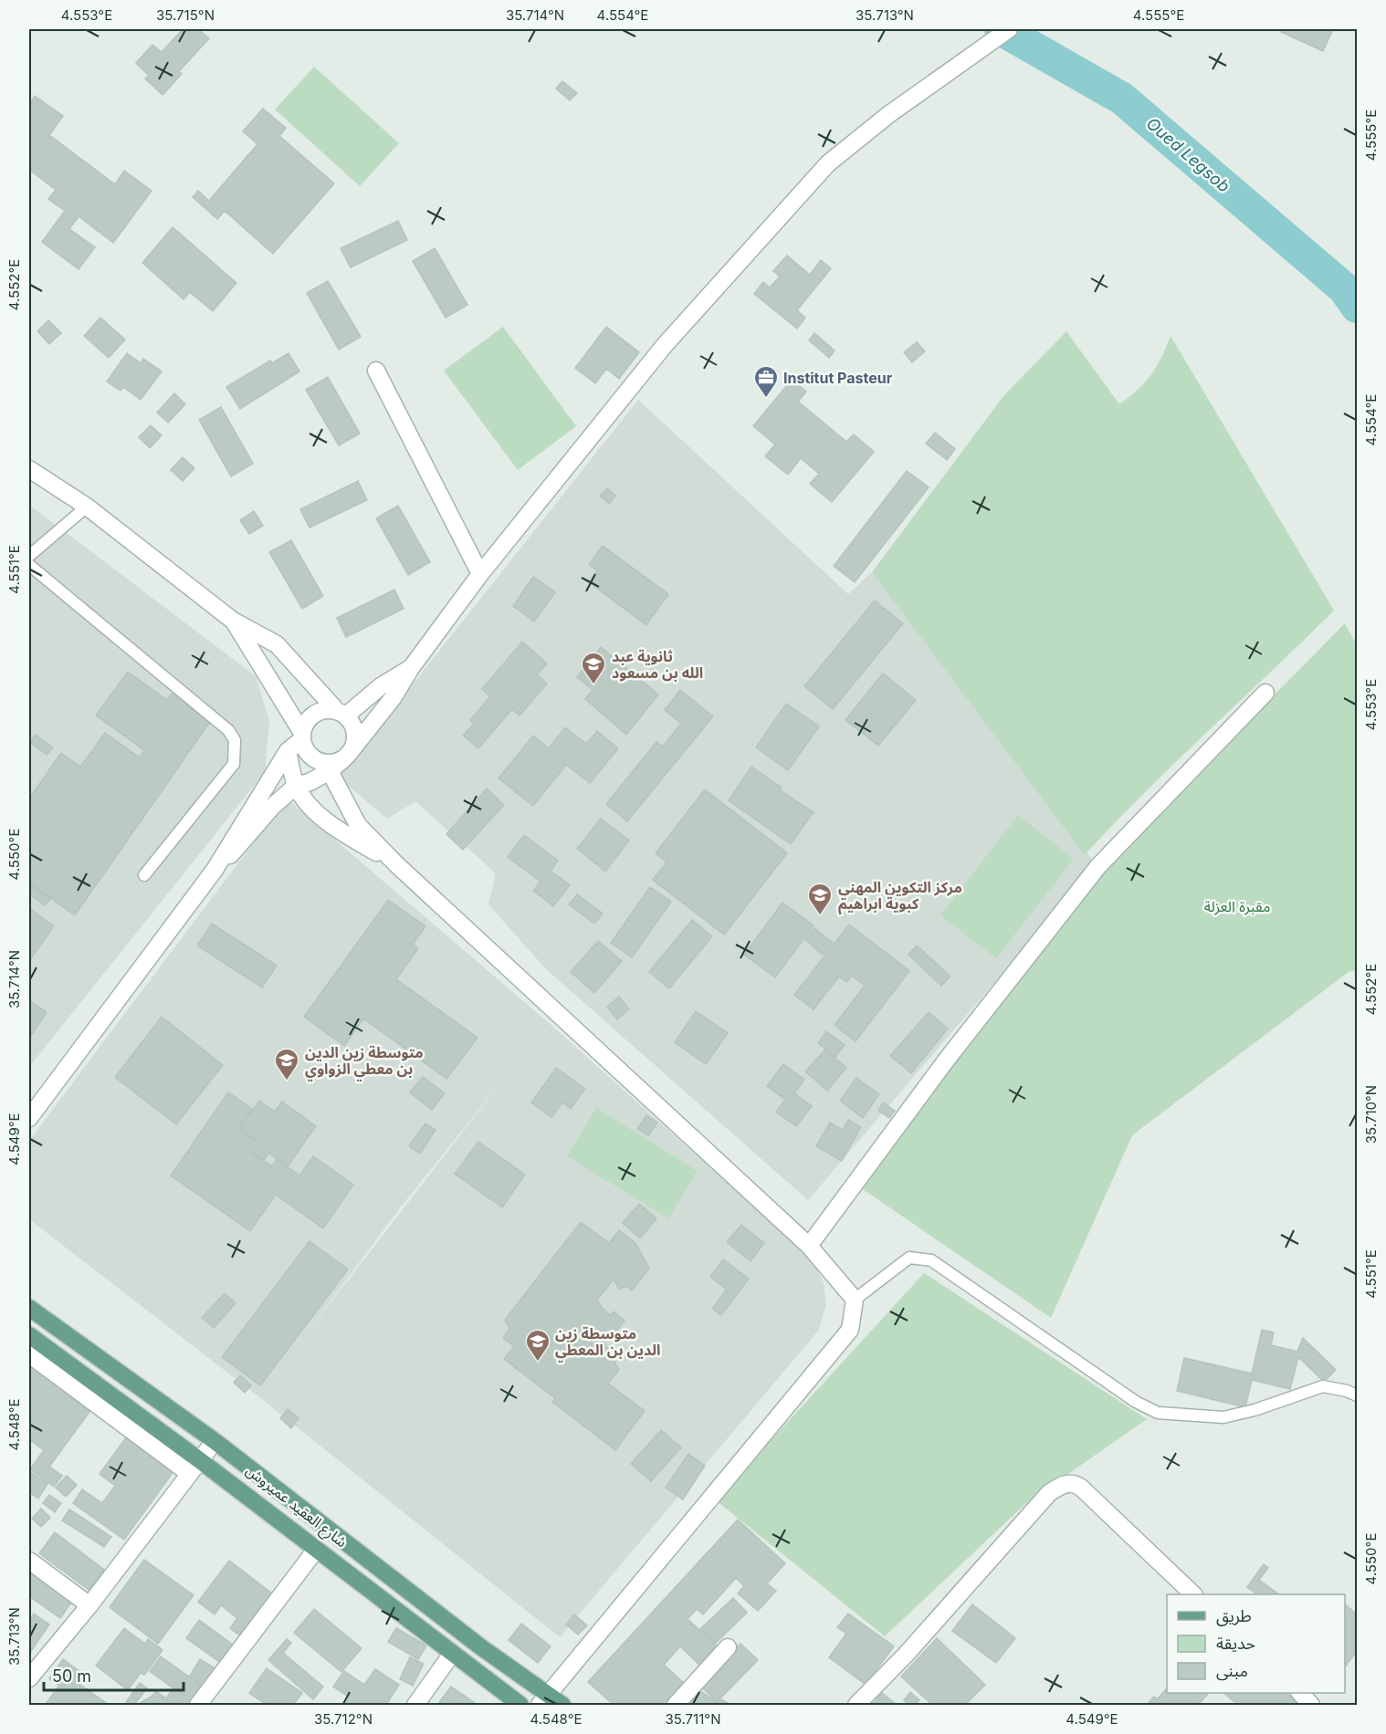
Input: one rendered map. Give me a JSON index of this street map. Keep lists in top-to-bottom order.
{
  "streets": {
    "main road": ["شارع العقيد عميروش"]
  },
  "water": ["Oued Legsob"],
  "parks": ["مقبرة العزلة"],
  "places": {
    "office": ["Institut Pasteur"],
    "school or university": [
      "ثانوية عبد الله بن مسعود",
      "مركز التكوين المهني كبوية ابراهيم",
      "متوسطة زين الدين بن معطي الزواوي",
      "متوسطة زين الدين بن المعطي"
    ]
  },
  "legend": ["طريق", "حديقة", "مبنى"],
  "scale_bar": "50 m",
  "coordinates": [
    "4.553°E",
    "35.715°N",
    "35.714°N",
    "4.554°E",
    "35.713°N",
    "4.555°E",
    "4.552°E",
    "4.551°E",
    "4.550°E",
    "35.710°N",
    "4.549°E",
    "4.548°E",
    "35.712°N",
    "35.711°N"
  ]
}
